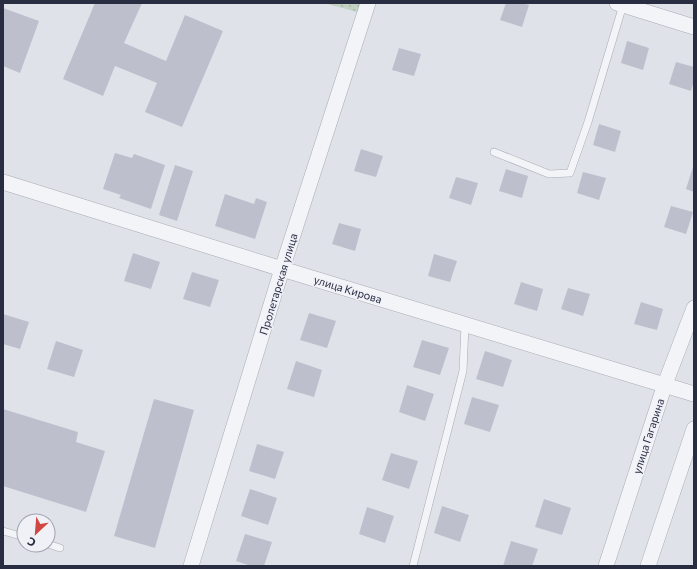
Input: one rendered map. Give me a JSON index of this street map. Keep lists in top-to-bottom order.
{
  "streets": {
    "street": ["Пролетарская улица", "улица Кирова", "улица Гагарина"]
  },
  "crossings": [
    ["Пролетарская улица", "улица Кирова"],
    ["улица Кирова", "улица Гагарина"]
  ],
  "north": "bottom left"
}
